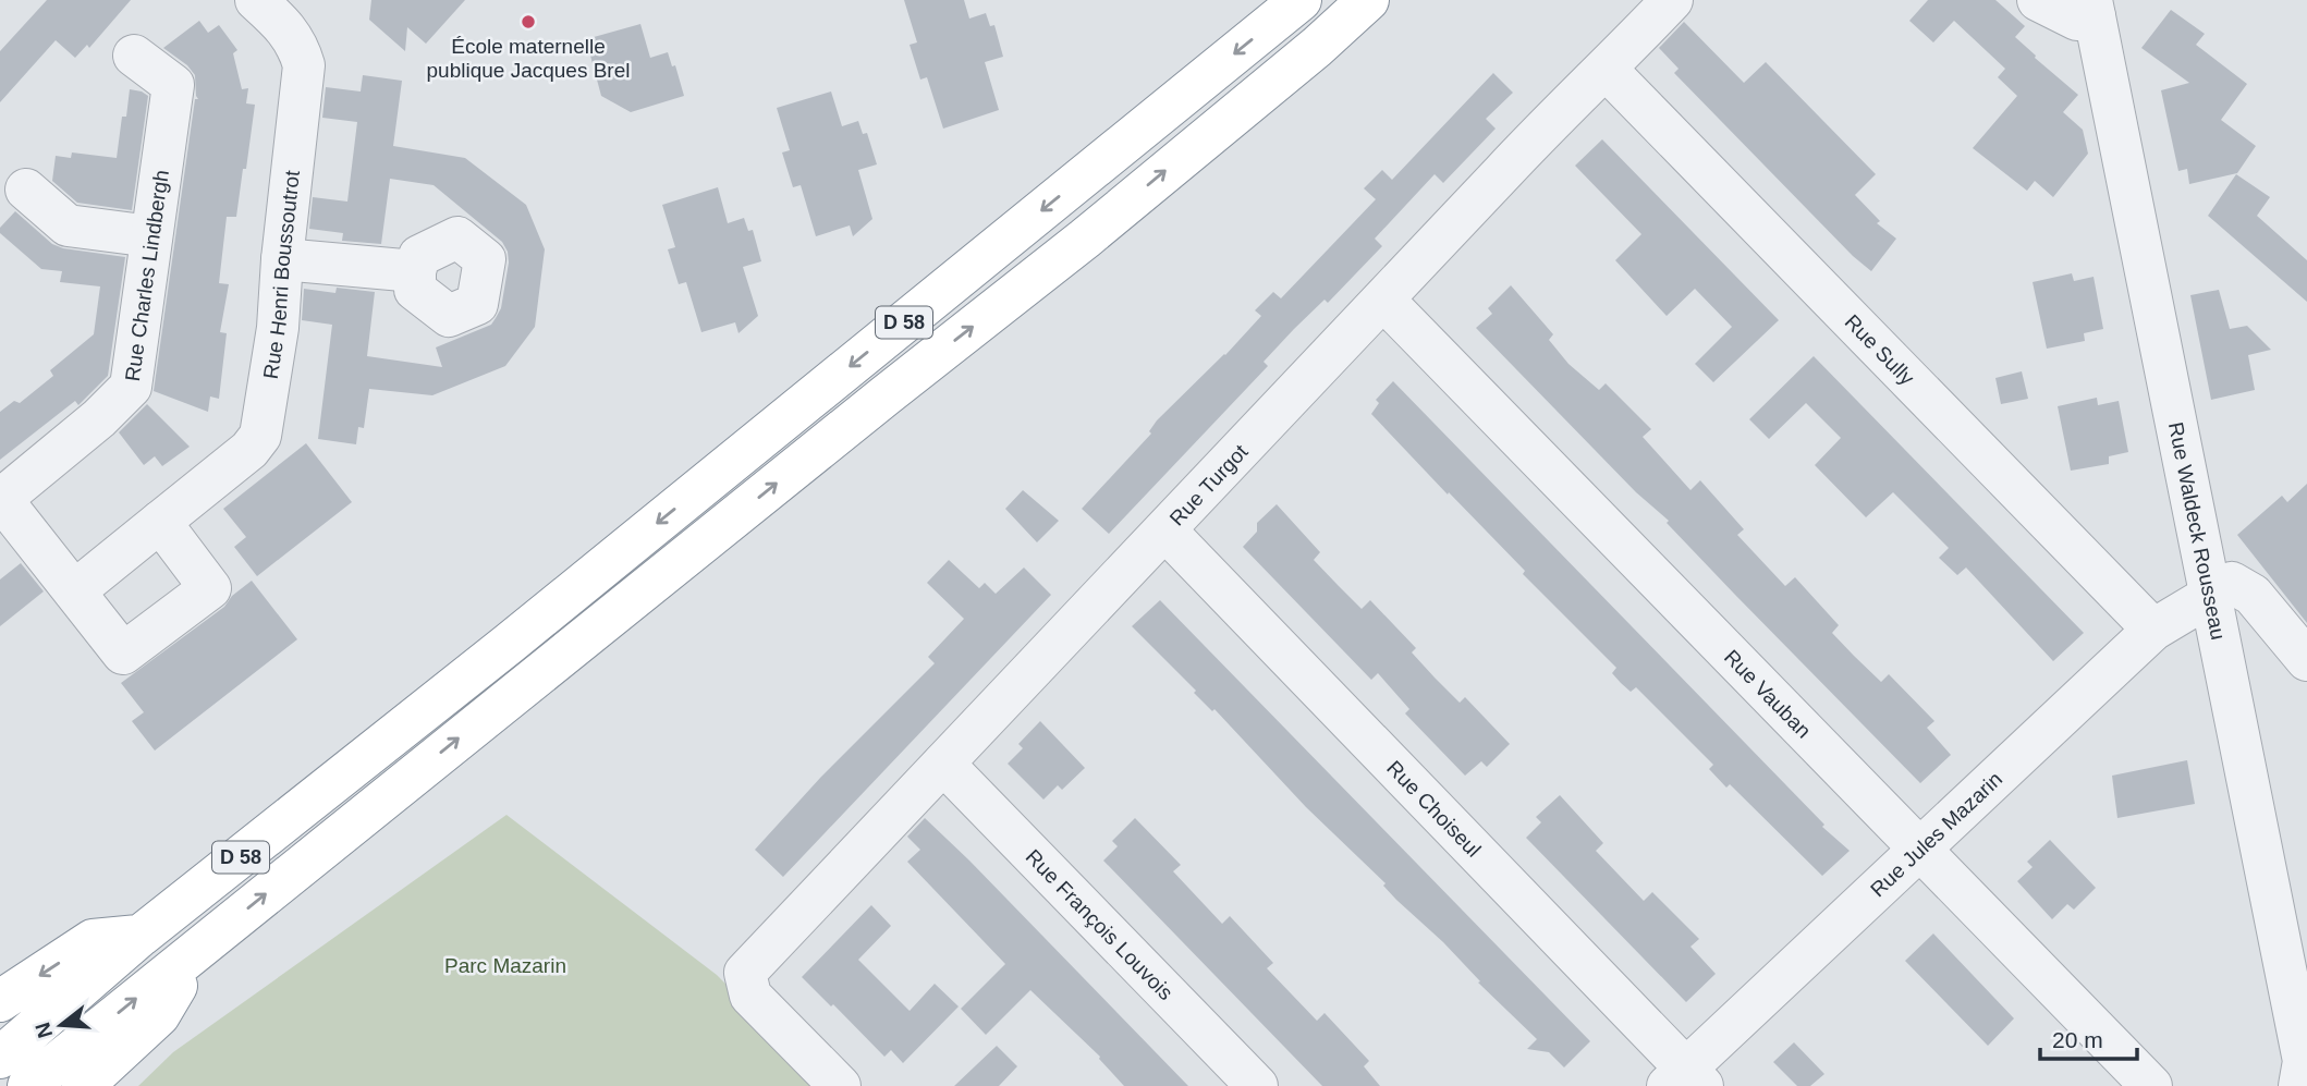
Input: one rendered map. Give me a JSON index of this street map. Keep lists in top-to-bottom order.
{
  "streets": {
    "highway": ["D 58"],
    "street": [
      "Rue Charles Lindbergh",
      "Rue Henri Boussoutrot",
      "Rue Sully",
      "Rue Turgot",
      "Rue Waldeck Rousseau",
      "Rue Vauban",
      "Rue Choiseul",
      "Rue Jules Mazarin",
      "Rue François Louvois"
    ]
  },
  "crossings": [
    ["Rue Sully", "Rue Turgot"],
    ["Rue Sully", "Rue Jules Mazarin"],
    ["Rue Turgot", "Rue Vauban"],
    ["Rue Turgot", "Rue Choiseul"],
    ["Rue Turgot", "Rue François Louvois"],
    ["Rue Waldeck Rousseau", "Rue Jules Mazarin"],
    ["Rue Vauban", "Rue Jules Mazarin"],
    ["Rue Choiseul", "Rue Jules Mazarin"]
  ],
  "parks": ["Parc Mazarin"],
  "places": ["École maternelle publique Jacques Brel"],
  "scale_bar": "20 m",
  "north": "left"
}
